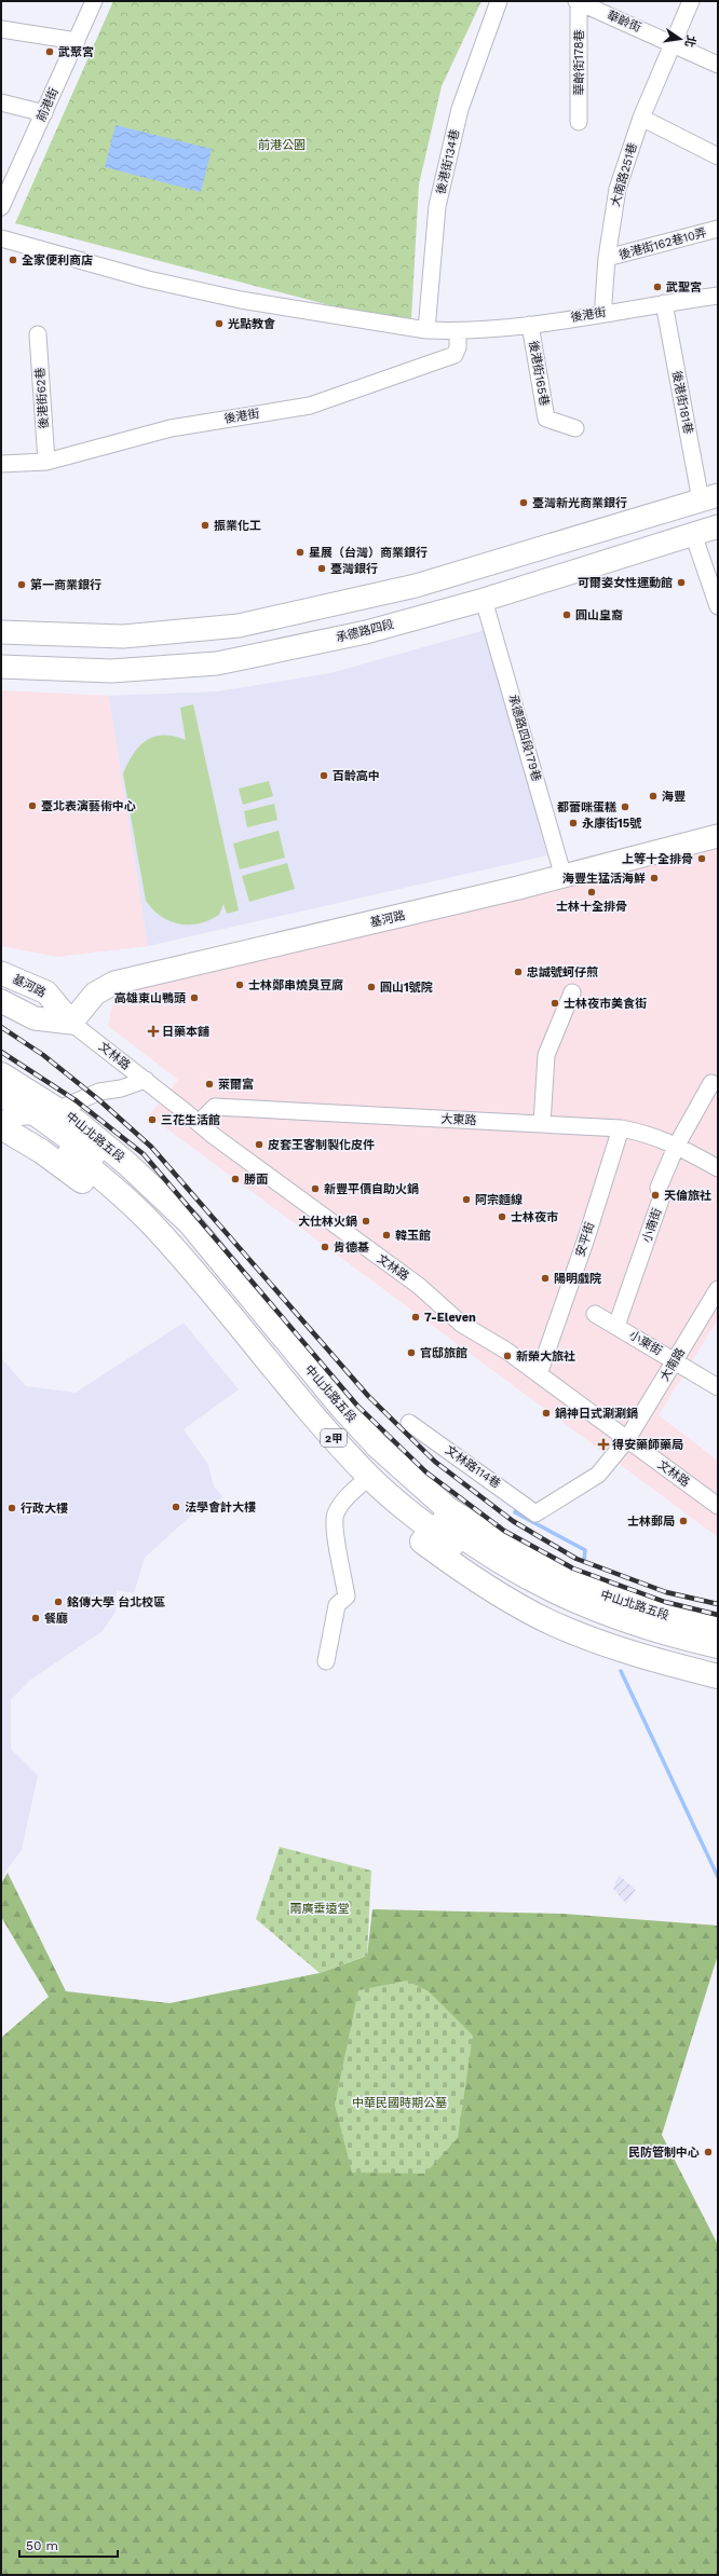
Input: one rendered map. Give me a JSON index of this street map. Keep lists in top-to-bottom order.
{
  "streets": {
    "main road": [
      "承德路四段",
      "基河路",
      "中山北路五段",
      "2甲"
    ],
    "street": [
      "華齡街",
      "華齡街178巷",
      "前港街",
      "後港街134巷",
      "大南路251巷",
      "後港街162巷10弄",
      "後港街",
      "後港街165巷",
      "後港街62巷",
      "後港街181巷",
      "承德路四段179巷",
      "文林路",
      "大東路",
      "小南街",
      "安平街",
      "小東街",
      "大南路",
      "文林路114巷"
    ]
  },
  "crossings": [
    ["華齡街", "華齡街178巷"],
    ["華齡街", "大南路251巷"],
    ["後港街134巷", "後港街"],
    ["大南路251巷", "後港街162巷10弄"],
    ["大南路251巷", "後港街"],
    ["後港街", "後港街165巷"],
    ["後港街", "後港街62巷"],
    ["後港街", "後港街181巷"],
    ["承德路四段", "承德路四段179巷"],
    ["承德路四段179巷", "基河路"],
    ["基河路", "文林路"],
    ["文林路", "大東路"],
    ["文林路", "安平街"],
    ["文林路", "大南路"],
    ["大東路", "小南街"],
    ["大東路", "安平街"],
    ["小南街", "小東街"],
    ["小東街", "大南路"],
    ["大南路", "文林路114巷"]
  ],
  "parks": ["前港公園", "兩廣垂遠堂", "中華民國時期公墓"],
  "places": {
    "other": [
      "武聚宮",
      "全家便利商店",
      "武聖宮",
      "光點教會",
      "臺灣新光商業銀行",
      "振業化工",
      "星展（台灣）商業銀行",
      "臺灣銀行",
      "可爾姿女性運動館",
      "第一商業銀行",
      "圓山皇裔",
      "百齡高中",
      "海豐",
      "臺北表演藝術中心",
      "都蕾咪蛋糕",
      "永康街15號",
      "上等十全排骨",
      "海豐生猛活海鮮",
      "士林十全排骨",
      "忠誠號蚵仔煎",
      "士林鄭串燒臭豆腐",
      "圓山1號院",
      "高雄東山鴨頭",
      "士林夜市美食街",
      "萊爾富",
      "三花生活館",
      "皮套王客制製化皮件",
      "勝面",
      "新豐平價自助火鍋",
      "天倫旅社",
      "阿宗麵線",
      "士林夜市",
      "大仕林火鍋",
      "韓玉館",
      "肯德基",
      "陽明戲院",
      "7-Eleven",
      "官邸旅館",
      "新榮大旅社",
      "鍋神日式涮涮鍋",
      "法學會計大樓",
      "行政大樓",
      "士林郵局",
      "銘傳大學 台北校區",
      "餐廳",
      "民防管制中心"
    ],
    "health": ["日藥本舖", "得安藥師藥局"]
  },
  "scale_bar": "50 m",
  "north": "right"
}
